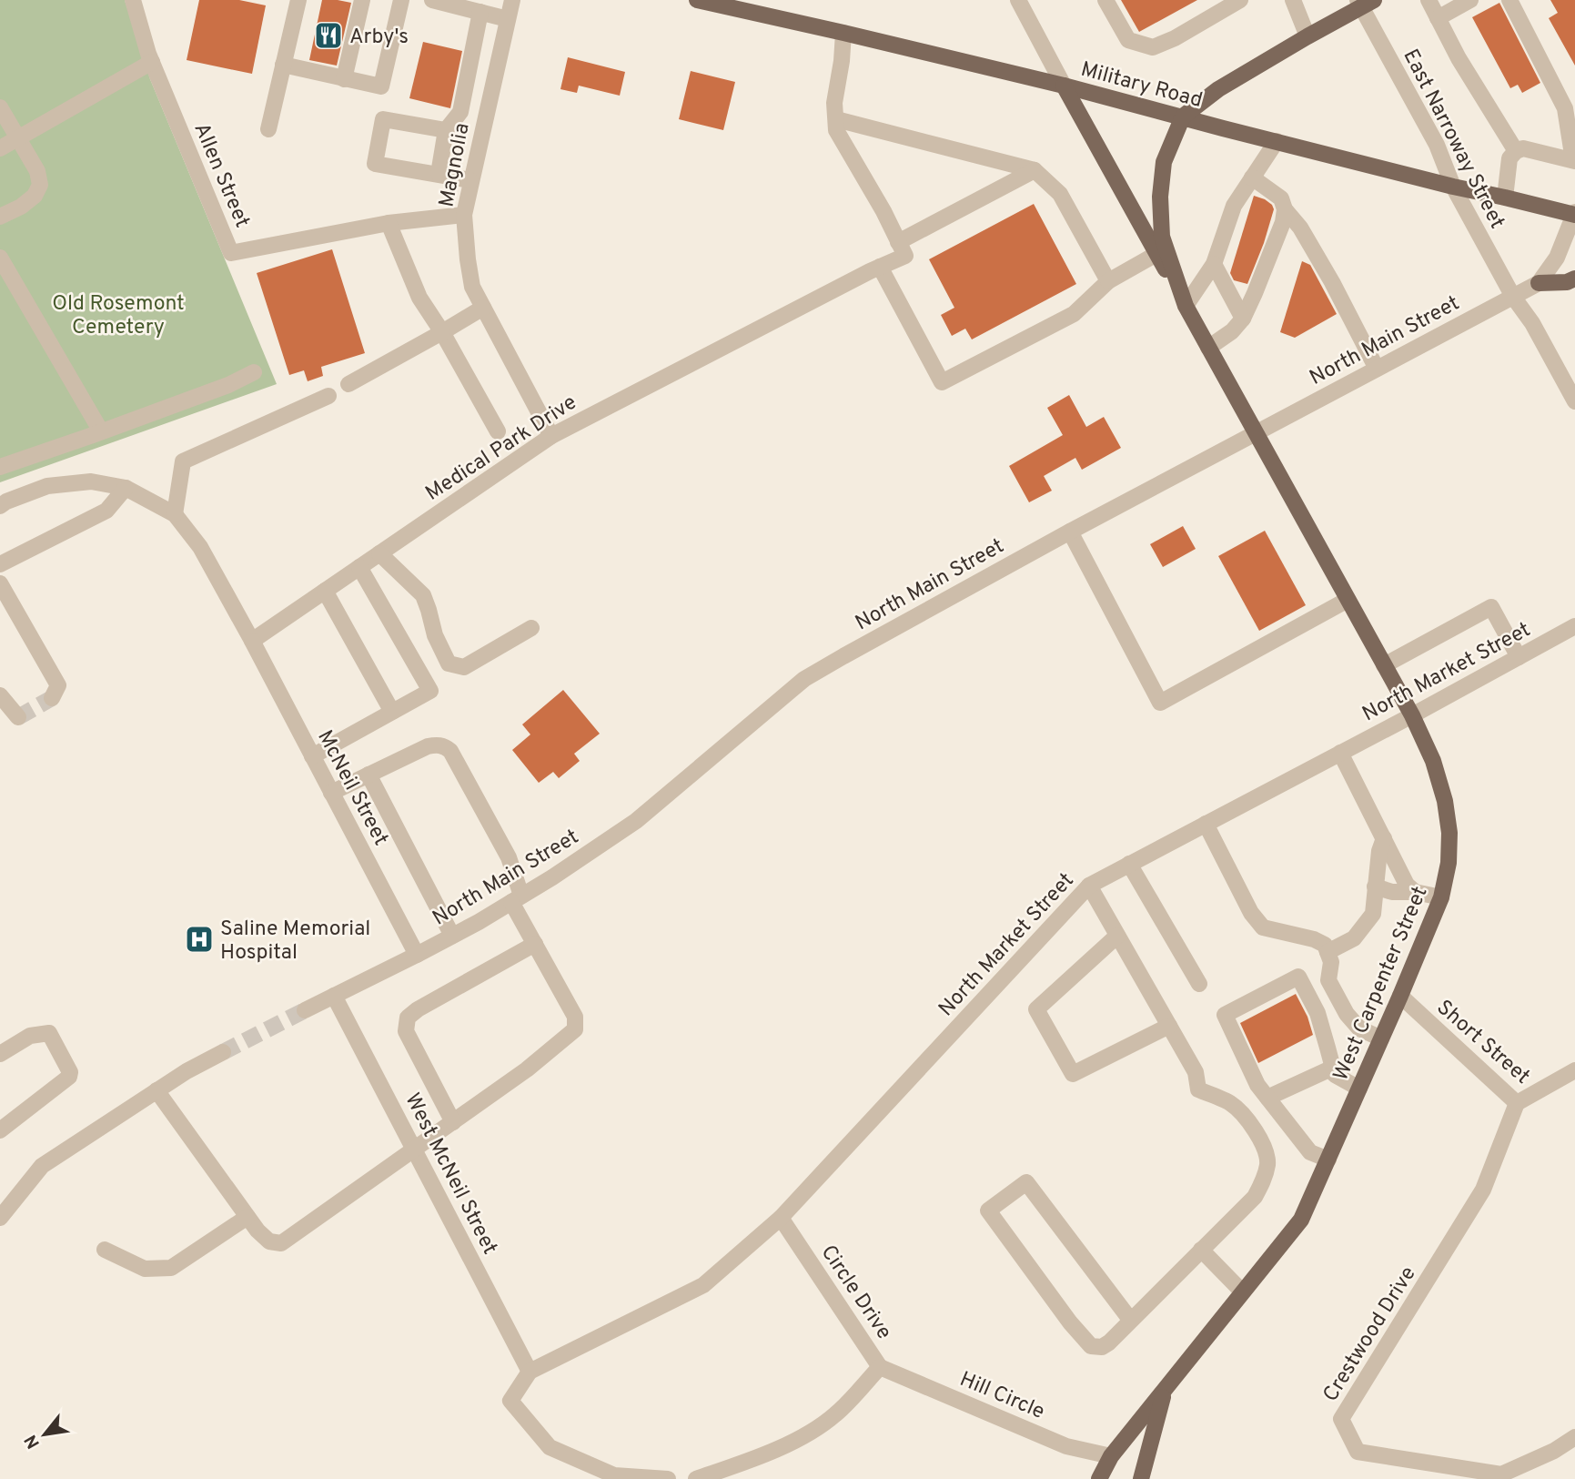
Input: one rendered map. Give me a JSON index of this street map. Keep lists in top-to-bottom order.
{
  "streets": {
    "main road": ["Military Road", "West Carpenter Street"],
    "street": [
      "East Narroway Street",
      "Magnolia",
      "Allen Street",
      "North Main Street",
      "Medical Park Drive",
      "North Market Street",
      "McNeil Street",
      "Short Street",
      "West McNeil Street",
      "Circle Drive",
      "Crestwood Drive",
      "Hill Circle"
    ]
  },
  "crossings": [
    ["Military Road", "East Narroway Street"],
    ["Military Road", "North Main Street"],
    ["East Narroway Street", "North Main Street"],
    ["Magnolia", "Allen Street"],
    ["Magnolia", "Medical Park Drive"],
    ["North Main Street", "McNeil Street"],
    ["North Main Street", "West Carpenter Street"],
    ["North Main Street", "West McNeil Street"],
    ["Medical Park Drive", "McNeil Street"],
    ["North Market Street", "West Carpenter Street"],
    ["North Market Street", "West McNeil Street"],
    ["North Market Street", "Circle Drive"],
    ["West Carpenter Street", "Short Street"],
    ["West Carpenter Street", "Hill Circle"],
    ["Short Street", "Crestwood Drive"],
    ["Circle Drive", "Hill Circle"]
  ],
  "parks": ["Old Rosemont Cemetery"],
  "places": {
    "restaurant": ["Arby's"],
    "hospital": ["Saline Memorial Hospital"]
  },
  "north": "bottom left"
}
